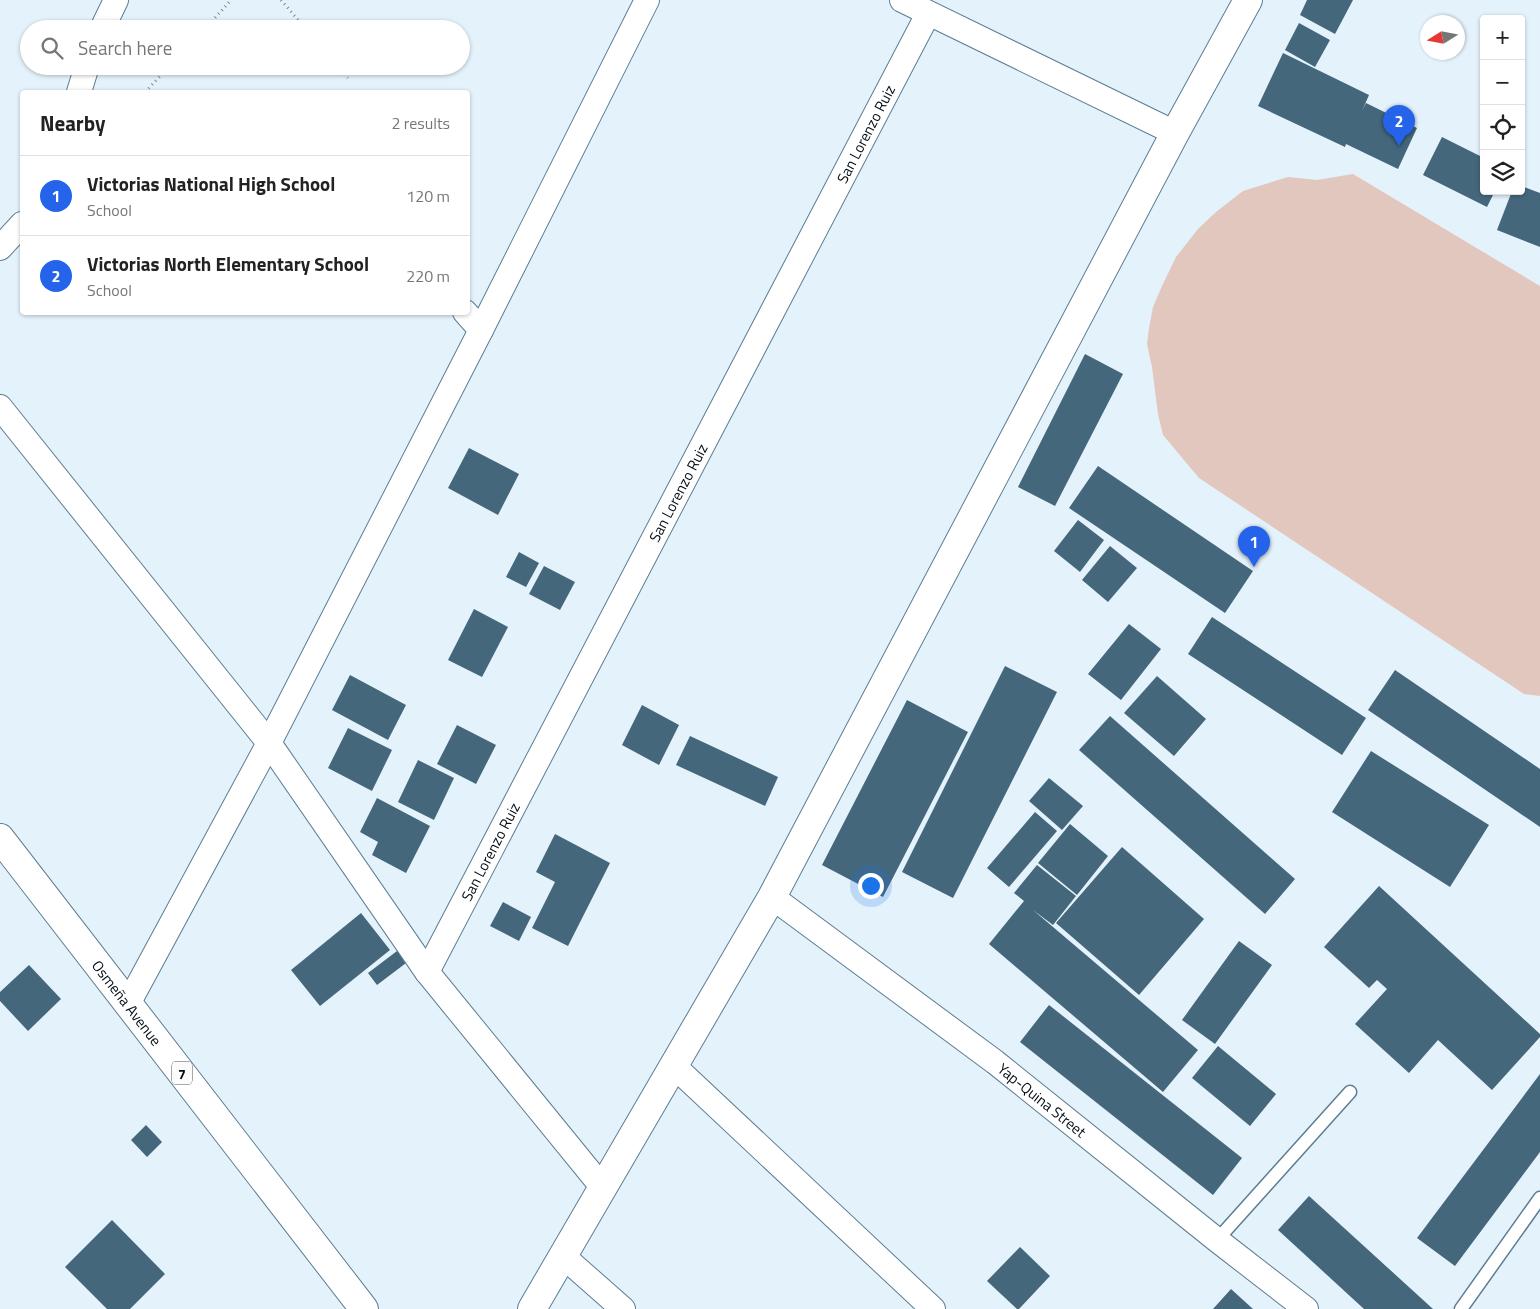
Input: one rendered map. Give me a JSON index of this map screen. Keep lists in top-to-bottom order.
{
  "streets": {
    "street": [
      "San Lorenzo Ruiz",
      "Osmeña Avenue",
      "7",
      "Yap-Quina Street"
    ]
  },
  "north": "left",
  "page": {
    "map_buttons": ["+", "−"],
    "search": "Search here",
    "heading": ["Nearby", "2 results"],
    "pins": ["2", "1"],
    "list": [
      {
        "mark": "1",
        "name": "Victorias National High School",
        "note": "School",
        "value": "120 m"
      },
      {
        "mark": "2",
        "name": "Victorias North Elementary School",
        "note": "School",
        "value": "220 m"
      }
    ]
  }
}
